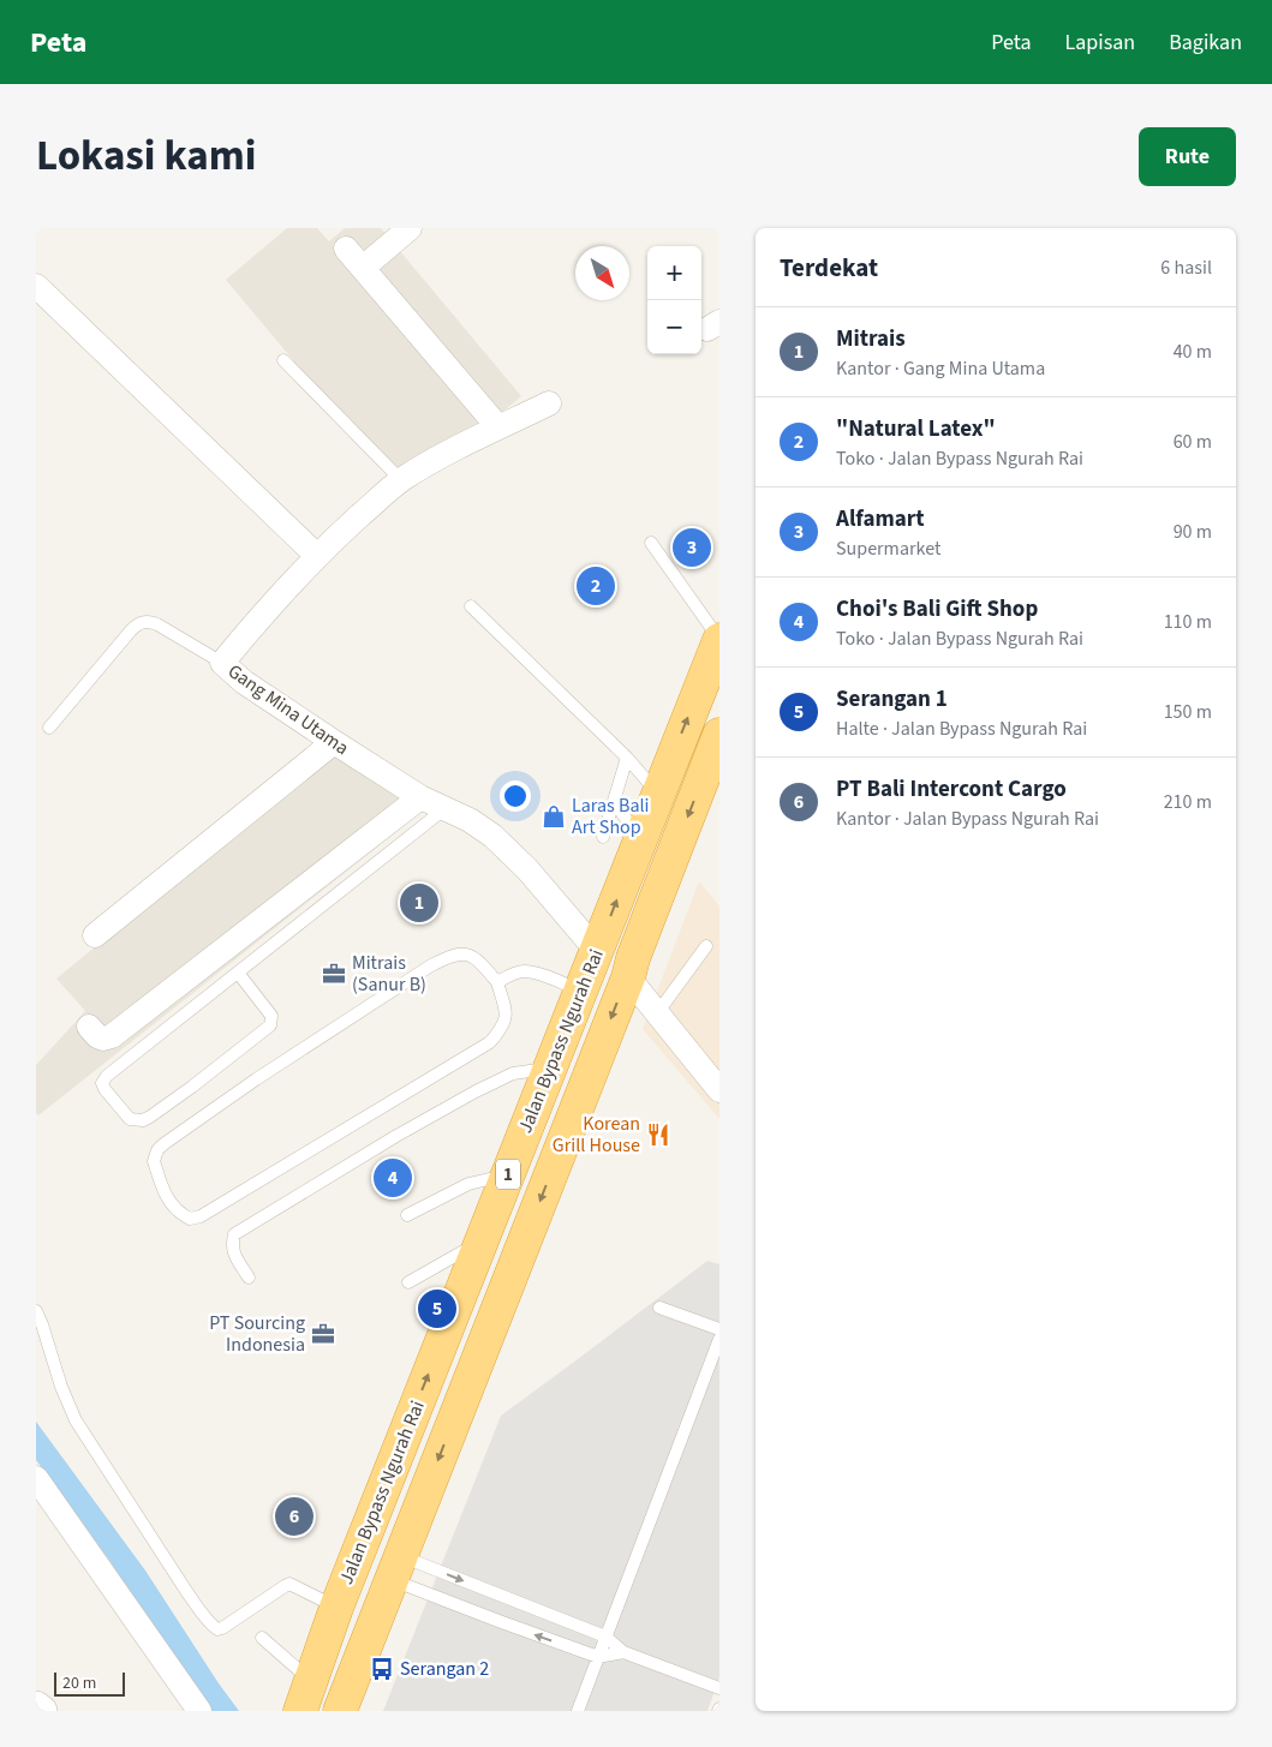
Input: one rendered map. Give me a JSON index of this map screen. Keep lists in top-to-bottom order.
{
  "streets": {
    "highway": ["Jalan Bypass Ngurah Rai", "1"],
    "street": ["Gang Mina Utama"]
  },
  "crossings": [
    ["Gang Mina Utama", "Jalan Bypass Ngurah Rai"]
  ],
  "places": {
    "shop": ["Laras Bali Art Shop"],
    "office": ["Mitrais (Sanur B)", "PT Sourcing Indonesia"],
    "restaurant": ["Korean Grill House"],
    "bus stop": ["Serangan 2"]
  },
  "scale_bar": "20 m",
  "north": "bottom right",
  "page": {
    "header": "Peta",
    "nav": ["Peta", "Lapisan", "Bagikan"],
    "title": "Lokasi kami",
    "buttons": "Rute",
    "heading": ["Terdekat", "6 hasil"],
    "map_buttons": ["+", "−"],
    "list": [
      {
        "mark": "1",
        "name": "Mitrais",
        "note": "Kantor · Gang Mina Utama",
        "value": "40 m"
      },
      {
        "mark": "2",
        "name": "\"Natural Latex\"",
        "note": "Toko · Jalan Bypass Ngurah Rai",
        "value": "60 m"
      },
      {
        "mark": "3",
        "name": "Alfamart",
        "note": "Supermarket",
        "value": "90 m"
      },
      {
        "mark": "4",
        "name": "Choi's Bali Gift Shop",
        "note": "Toko · Jalan Bypass Ngurah Rai",
        "value": "110 m"
      },
      {
        "mark": "5",
        "name": "Serangan 1",
        "note": "Halte · Jalan Bypass Ngurah Rai",
        "value": "150 m"
      },
      {
        "mark": "6",
        "name": "PT Bali Intercont Cargo",
        "note": "Kantor · Jalan Bypass Ngurah Rai",
        "value": "210 m"
      }
    ],
    "pins": [
      "3",
      "2",
      "1",
      "4",
      "5",
      "6"
    ],
    "scale": "20 m"
  }
}
